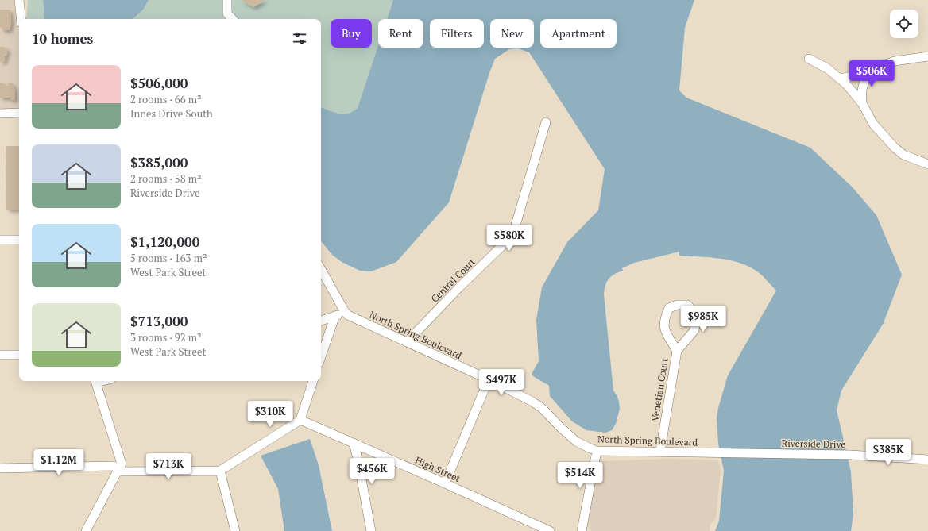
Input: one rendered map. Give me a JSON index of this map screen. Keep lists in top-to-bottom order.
{
  "streets": {
    "street": [
      "Central Court",
      "North Spring Boulevard",
      "Venetian Court",
      "Riverside Drive",
      "High Street"
    ]
  },
  "crossings": [
    ["Central Court", "North Spring Boulevard"],
    ["North Spring Boulevard", "Venetian Court"],
    ["North Spring Boulevard", "Riverside Drive"]
  ],
  "page": {
    "chip": [
      "Buy",
      "Rent",
      "Filters",
      "New",
      "Apartment"
    ],
    "heading": "10 homes",
    "list": [
      {
        "name": "$506,000",
        "note": "2 rooms · 66 m² · Innes Drive South"
      },
      {
        "name": "$385,000",
        "note": "2 rooms · 58 m² · Riverside Drive"
      },
      {
        "name": "$1,120,000",
        "note": "5 rooms · 163 m² · West Park Street"
      },
      {
        "name": "$713,000",
        "note": "3 rooms · 92 m² · West Park Street"
      }
    ],
    "price": [
      "$506K",
      "$580K",
      "$985K",
      "$497K",
      "$310K",
      "$385K",
      "$1.12M",
      "$713K",
      "$456K",
      "$514K"
    ]
  }
}
